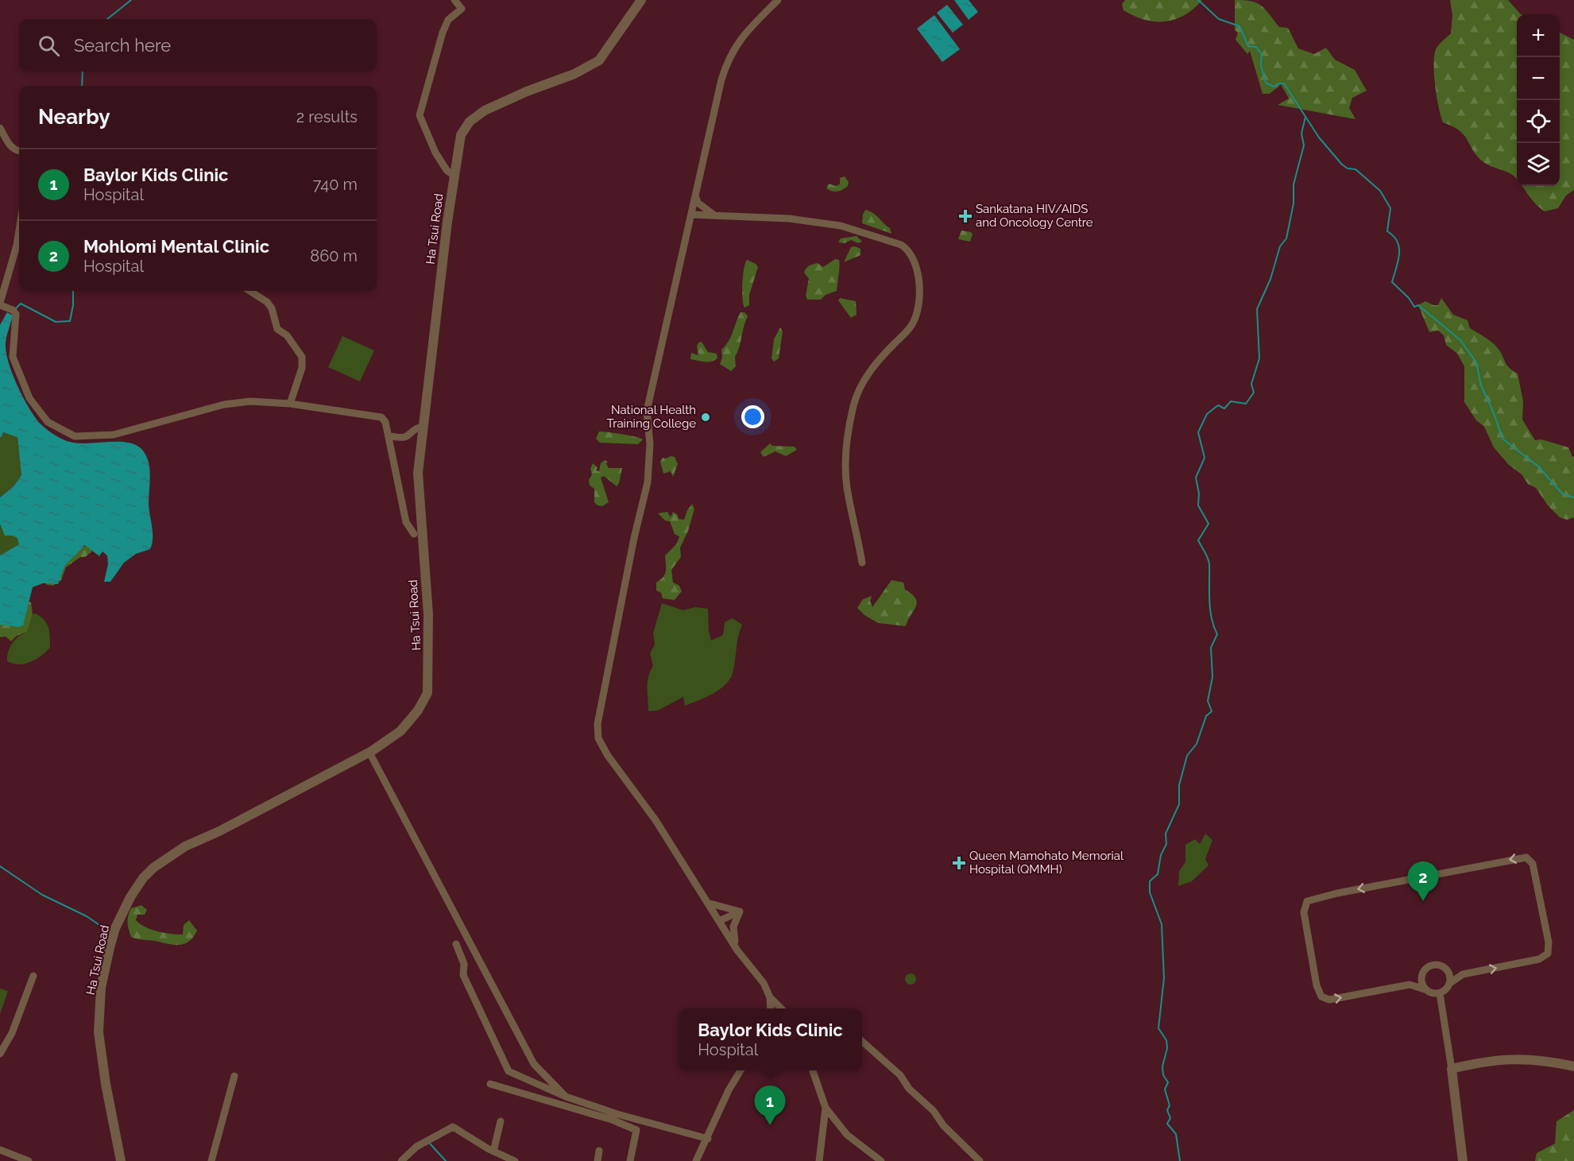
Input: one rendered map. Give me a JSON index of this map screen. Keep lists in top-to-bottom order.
{
  "streets": {
    "street": ["Ha Tsui Road"]
  },
  "places": {
    "health": ["Sankatana HIV/AIDS and Oncology Centre", "Queen Mamohato Memorial Hospital (QMMH)"],
    "other": ["National Health Training College"]
  },
  "page": {
    "map_buttons": ["+", "−"],
    "search": "Search here",
    "heading": ["Nearby", "2 results"],
    "list": [
      {
        "mark": "1",
        "name": "Baylor Kids Clinic",
        "note": "Hospital",
        "value": "740 m"
      },
      {
        "mark": "2",
        "name": "Mohlomi Mental Clinic",
        "note": "Hospital",
        "value": "860 m"
      }
    ],
    "pins": ["2", "1"],
    "popup": ["Baylor Kids Clinic", "Hospital"]
  }
}
